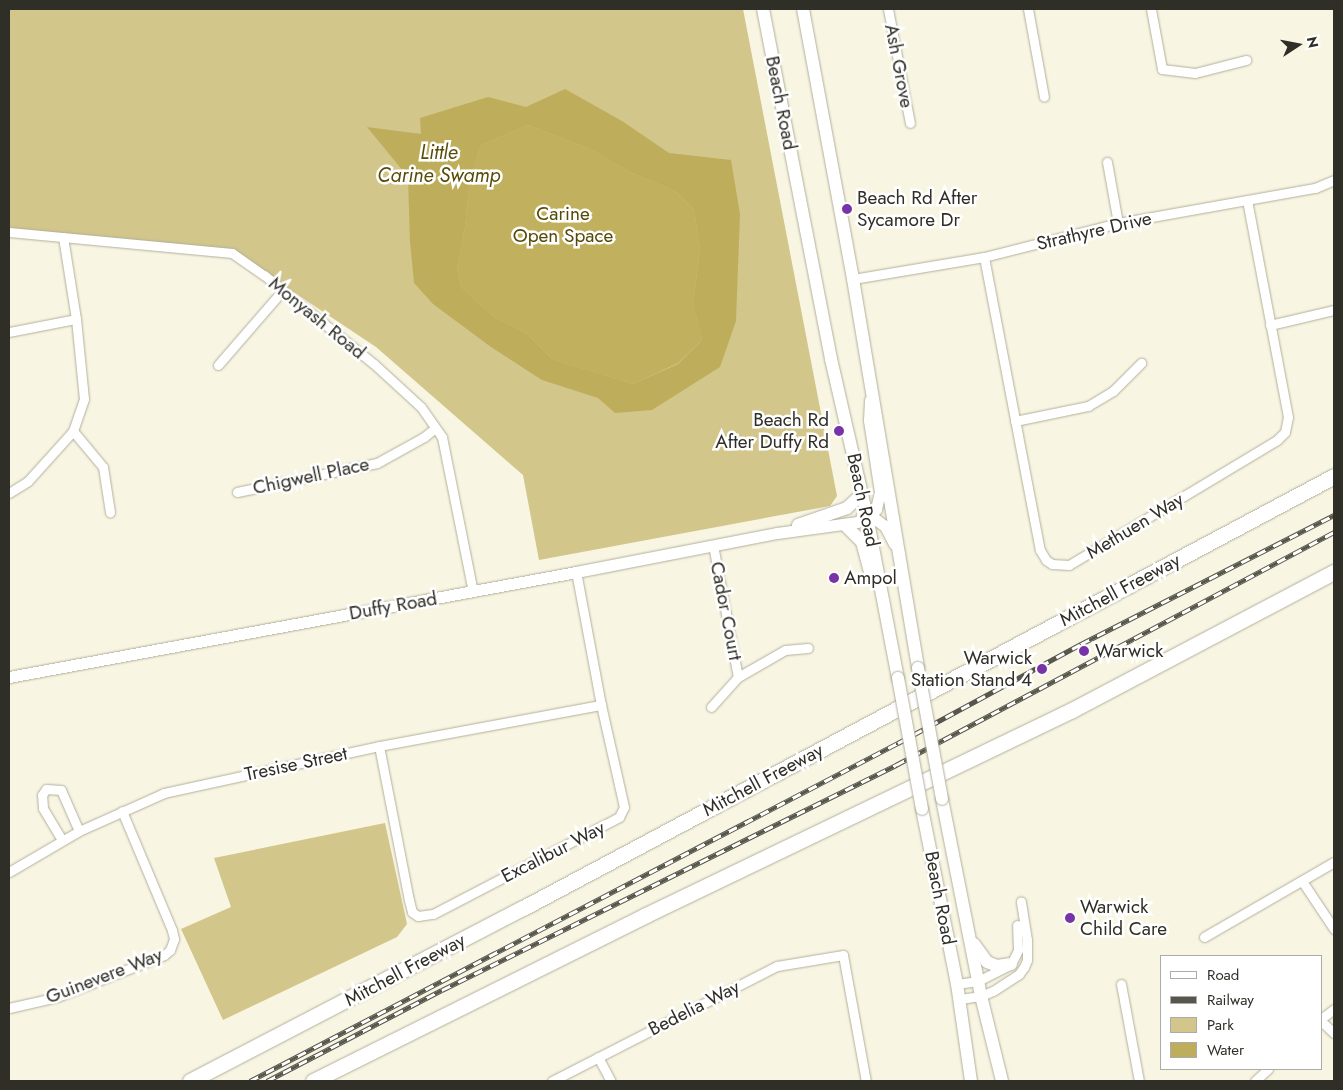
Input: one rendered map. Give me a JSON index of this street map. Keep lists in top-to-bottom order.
{
  "streets": {
    "highway": ["Mitchell Freeway"],
    "main road": ["Beach Road", "Duffy Road"],
    "street": [
      "Ash Grove",
      "Strathyre Drive",
      "Monyash Road",
      "Chigwell Place",
      "Methuen Way",
      "Cador Court",
      "Tresise Street",
      "Excalibur Way",
      "Guinevere Way",
      "Bedelia Way"
    ]
  },
  "crossings": [
    ["Beach Road", "Strathyre Drive"],
    ["Beach Road", "Duffy Road"],
    ["Strathyre Drive", "Methuen Way"],
    ["Monyash Road", "Chigwell Place"],
    ["Monyash Road", "Duffy Road"],
    ["Duffy Road", "Cador Court"],
    ["Duffy Road", "Excalibur Way"],
    ["Tresise Street", "Excalibur Way"],
    ["Tresise Street", "Guinevere Way"]
  ],
  "water": ["Little Carine Swamp"],
  "parks": ["Carine Open Space"],
  "places": [
    "Beach Rd After Sycamore Dr",
    "Beach Rd After Duffy Rd",
    "Ampol",
    "Warwick",
    "Warwick Station Stand 4",
    "Warwick Child Care"
  ],
  "legend": [
    "Road",
    "Railway",
    "Park",
    "Water"
  ],
  "north": "right"
}
